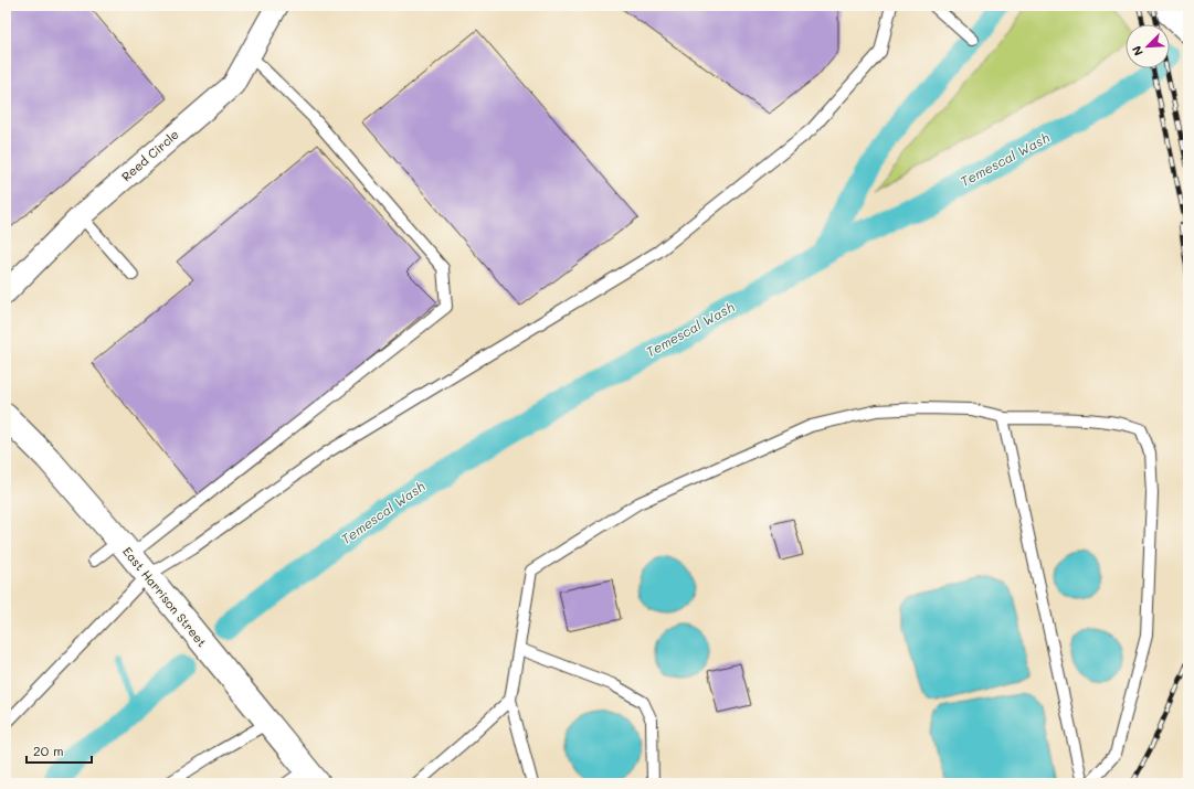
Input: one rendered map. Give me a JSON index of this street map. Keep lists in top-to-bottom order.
{
  "streets": {
    "main road": ["East Harrison Street"],
    "street": ["Reed Circle"]
  },
  "water": ["Temescal Wash"],
  "scale_bar": "20 m",
  "north": "bottom left"
}
